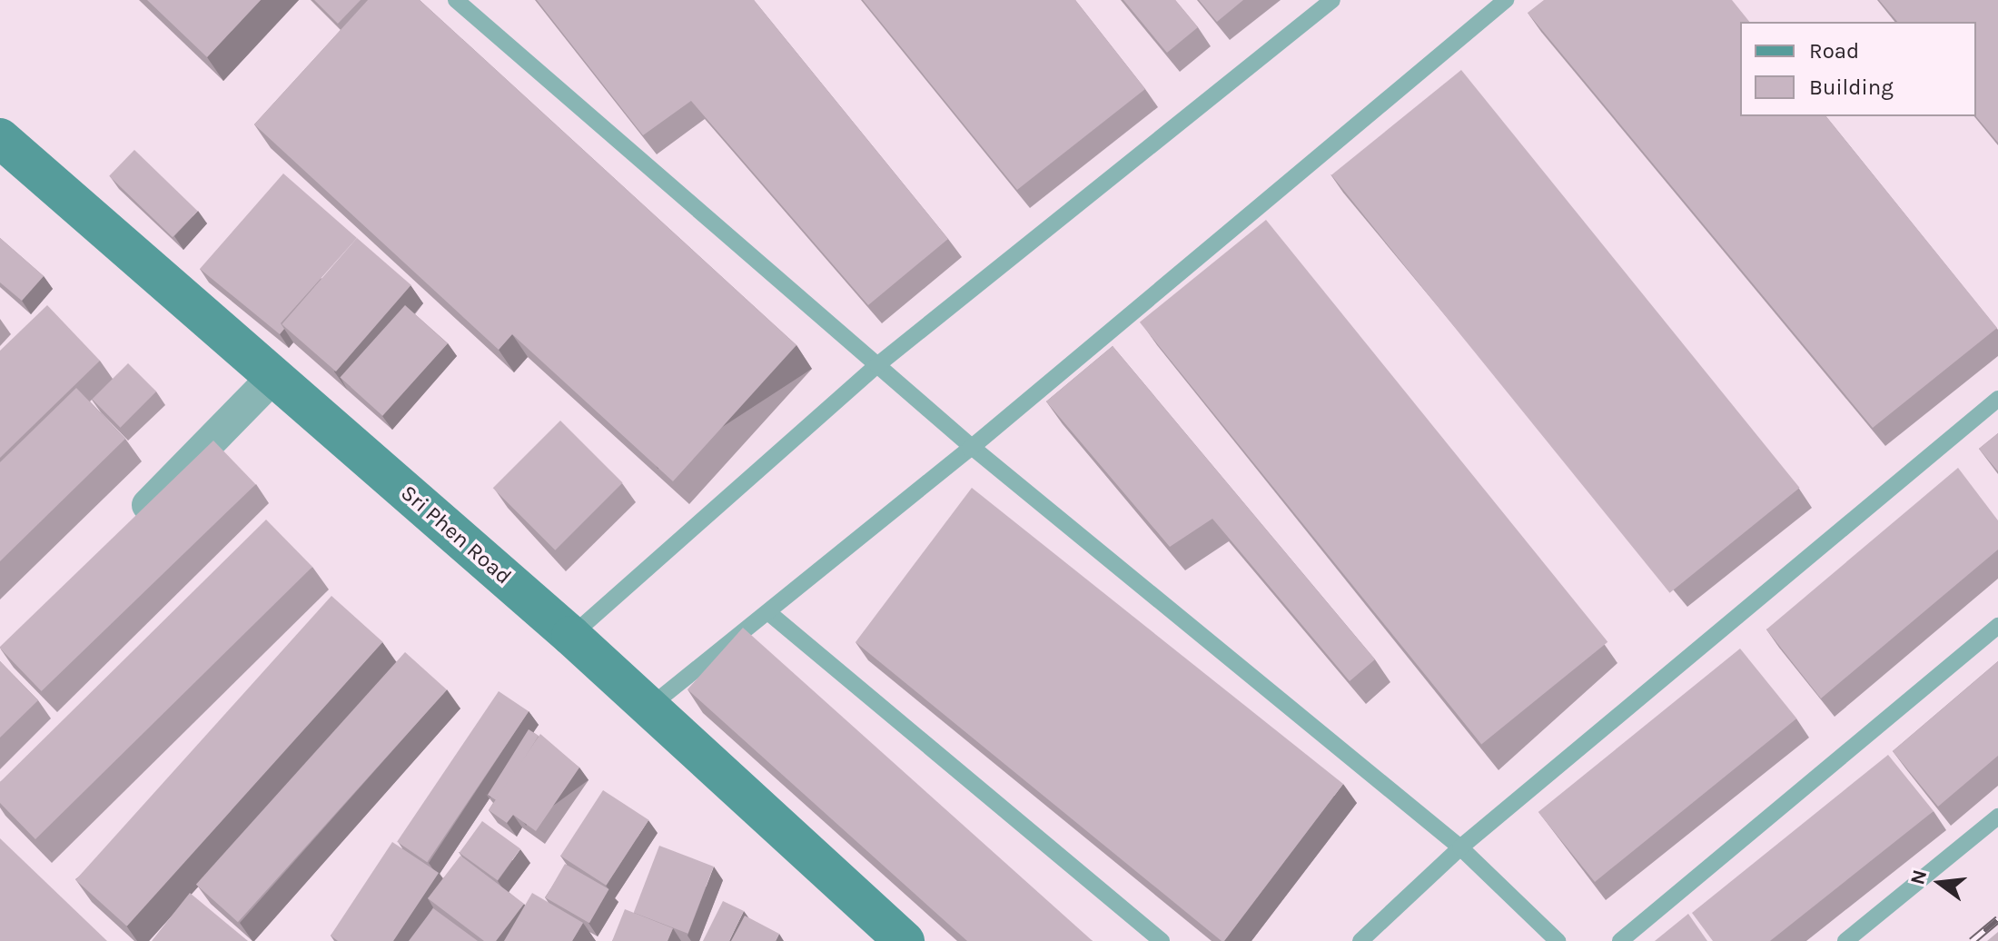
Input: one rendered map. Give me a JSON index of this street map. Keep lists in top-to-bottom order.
{
  "streets": {
    "main road": ["Sri Phen Road"]
  },
  "legend": ["Road", "Building"],
  "north": "left"
}
